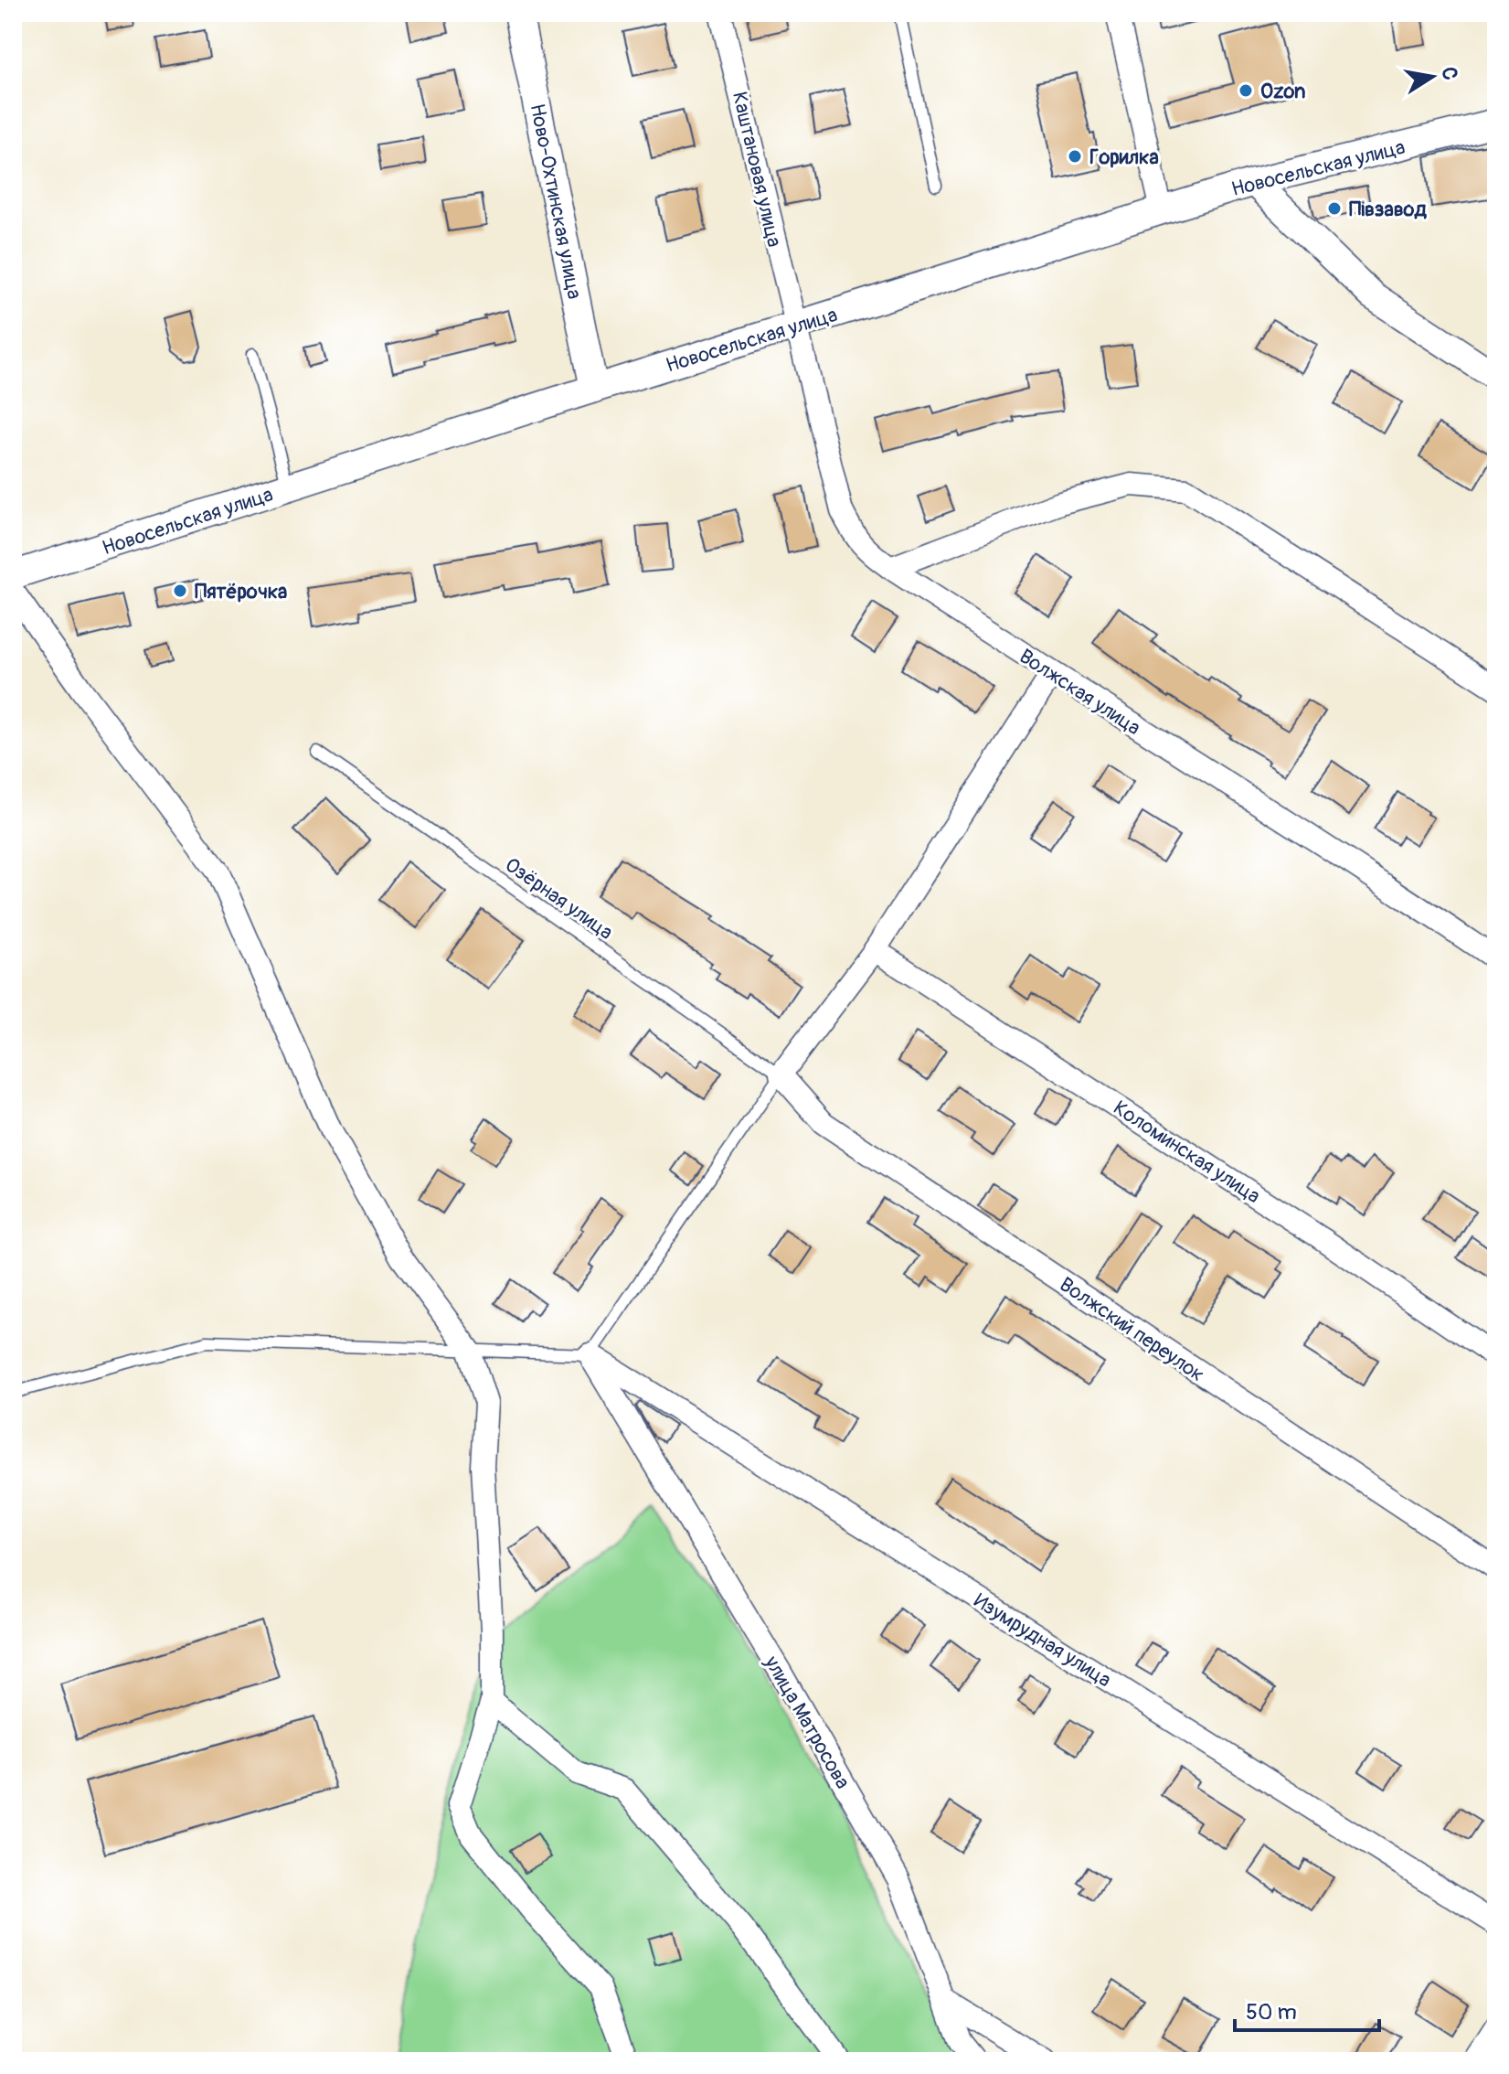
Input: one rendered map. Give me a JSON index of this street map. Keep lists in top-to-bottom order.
{
  "streets": {
    "street": [
      "Новосельская улица",
      "Каштановая улица",
      "Ново-Охтинская улица",
      "Волжская улица",
      "Коломинская улица",
      "Волжский переулок",
      "Изумрудная улица",
      "улица Матросова"
    ],
    "lane": ["Озёрная улица"]
  },
  "crossings": [
    ["Новосельская улица", "Каштановая улица"],
    ["Новосельская улица", "Ново-Охтинская улица"],
    ["Новосельская улица", "Волжская улица"],
    ["Каштановая улица", "Волжская улица"],
    ["Озёрная улица", "Волжский переулок"],
    ["Изумрудная улица", "улица Матросова"]
  ],
  "places": [
    "Ozon",
    "Горилка",
    "Пiвзавод",
    "Пятёрочка"
  ],
  "scale_bar": "50 m",
  "north": "right"
}
